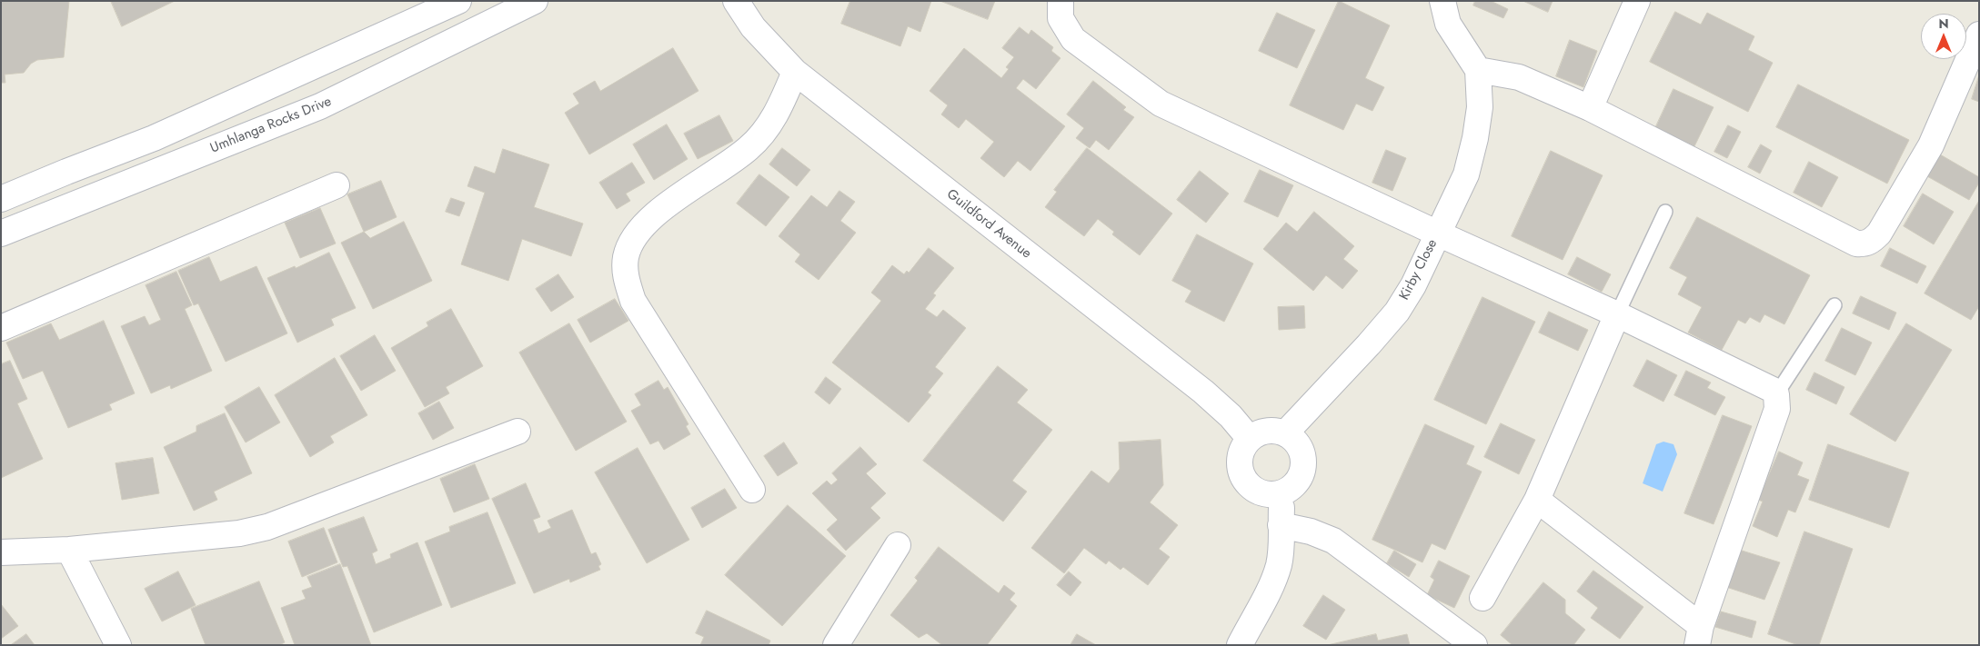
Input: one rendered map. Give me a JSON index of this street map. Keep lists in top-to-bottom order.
{
  "streets": {
    "street": ["Umhlanga Rocks Drive", "Guildford Avenue", "Kirby Close"]
  },
  "crossings": [
    ["Guildford Avenue", "Kirby Close"]
  ],
  "north": "top"
}
